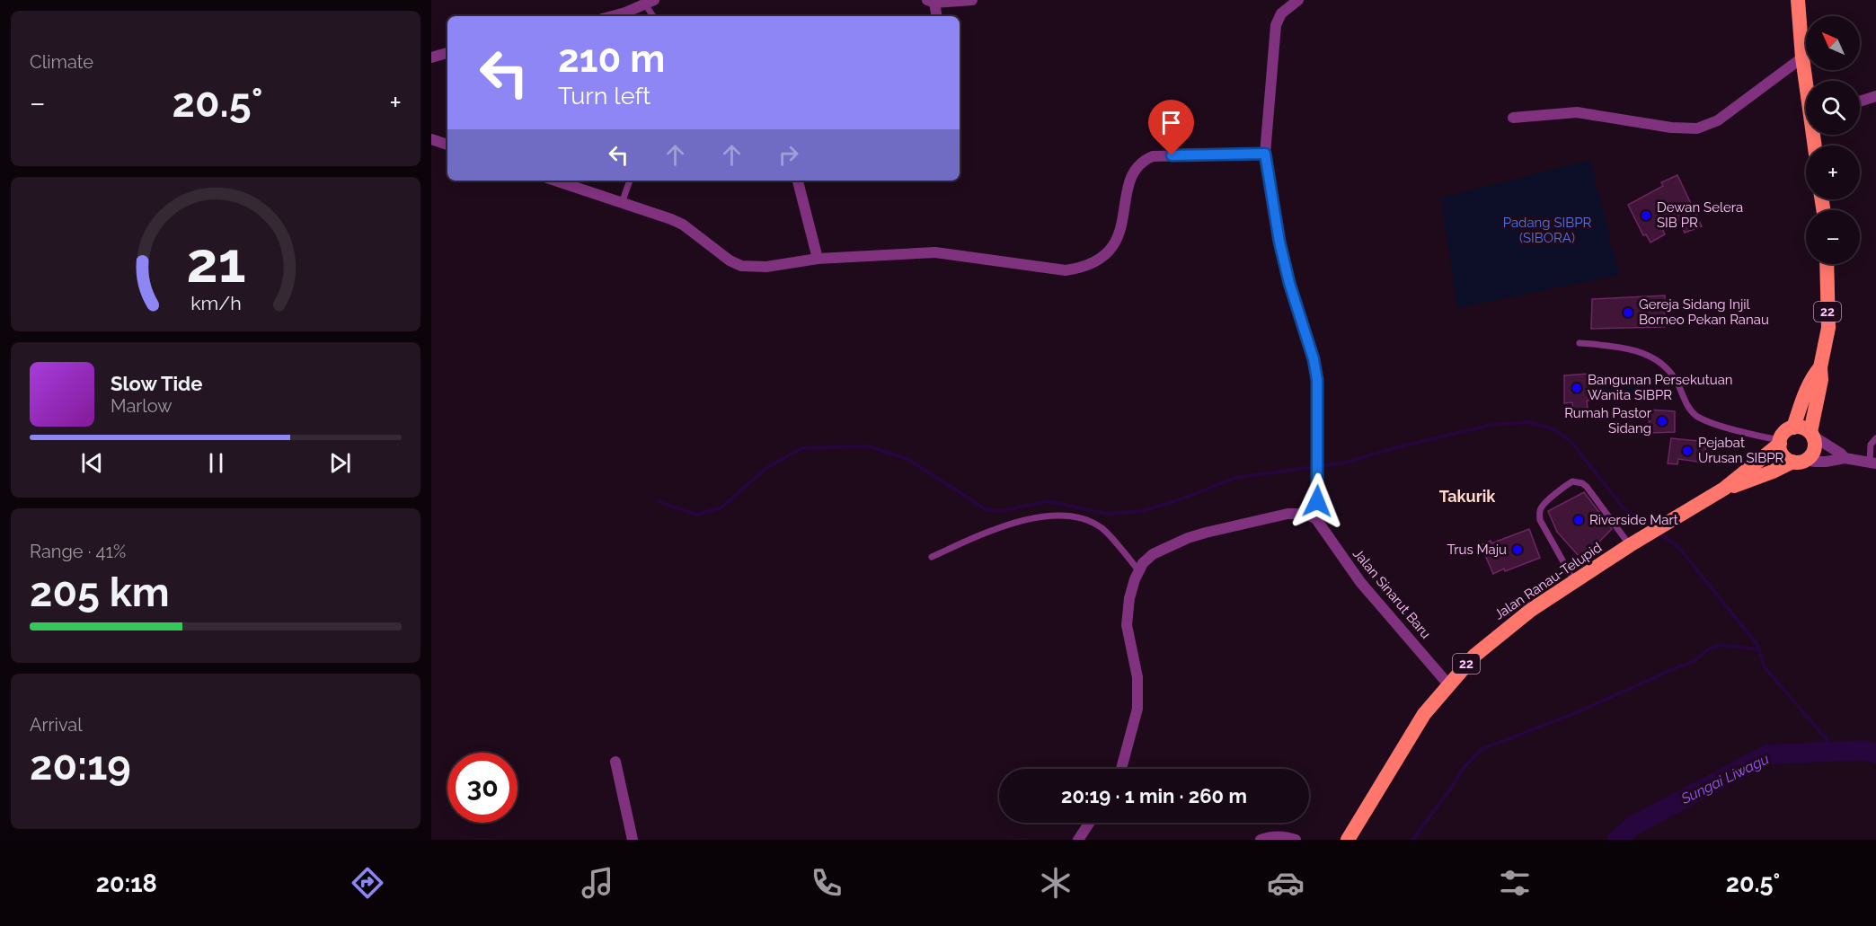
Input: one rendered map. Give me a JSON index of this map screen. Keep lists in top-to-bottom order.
{
  "streets": {
    "highway": ["22", "Jalan Ranau-Telupid"],
    "street": ["Jalan Sinarut Baru"]
  },
  "crossings": [
    ["22", "Jalan Ranau-Telupid"],
    ["Jalan Ranau-Telupid", "Jalan Sinarut Baru"]
  ],
  "districts": ["Takurik"],
  "water": ["Sungai Liwagu"],
  "parks": ["Padang SIBPR (SIBORA)"],
  "places": [
    "Dewan Selera SIB PR",
    "Gereja Sidang Injil Borneo Pekan Ranau",
    "Bangunan Persekutuan Wanita SIBPR",
    "Rumah Pastor Sidang",
    "Pejabat Urusan SIBPR",
    "Riverside Mart",
    "Trus Maju"
  ],
  "north": "top left",
  "page": {
    "tile": [
      "Climate",
      ["Range · 41%", "205 km"],
      ["Arrival", "20:19"]
    ],
    "map_buttons": ["+", "−"],
    "turn": ["210 m", "Turn left"],
    "heat": ["−", "20.5°", "+"],
    "song": ["Slow Tide", "Marlow"],
    "limit": "30",
    "trip": "20:19 · 1 min · 260 m",
    "tabs": ["20:18", "20.5°"],
    "gauge": ["21", "km/h"]
  }
}
